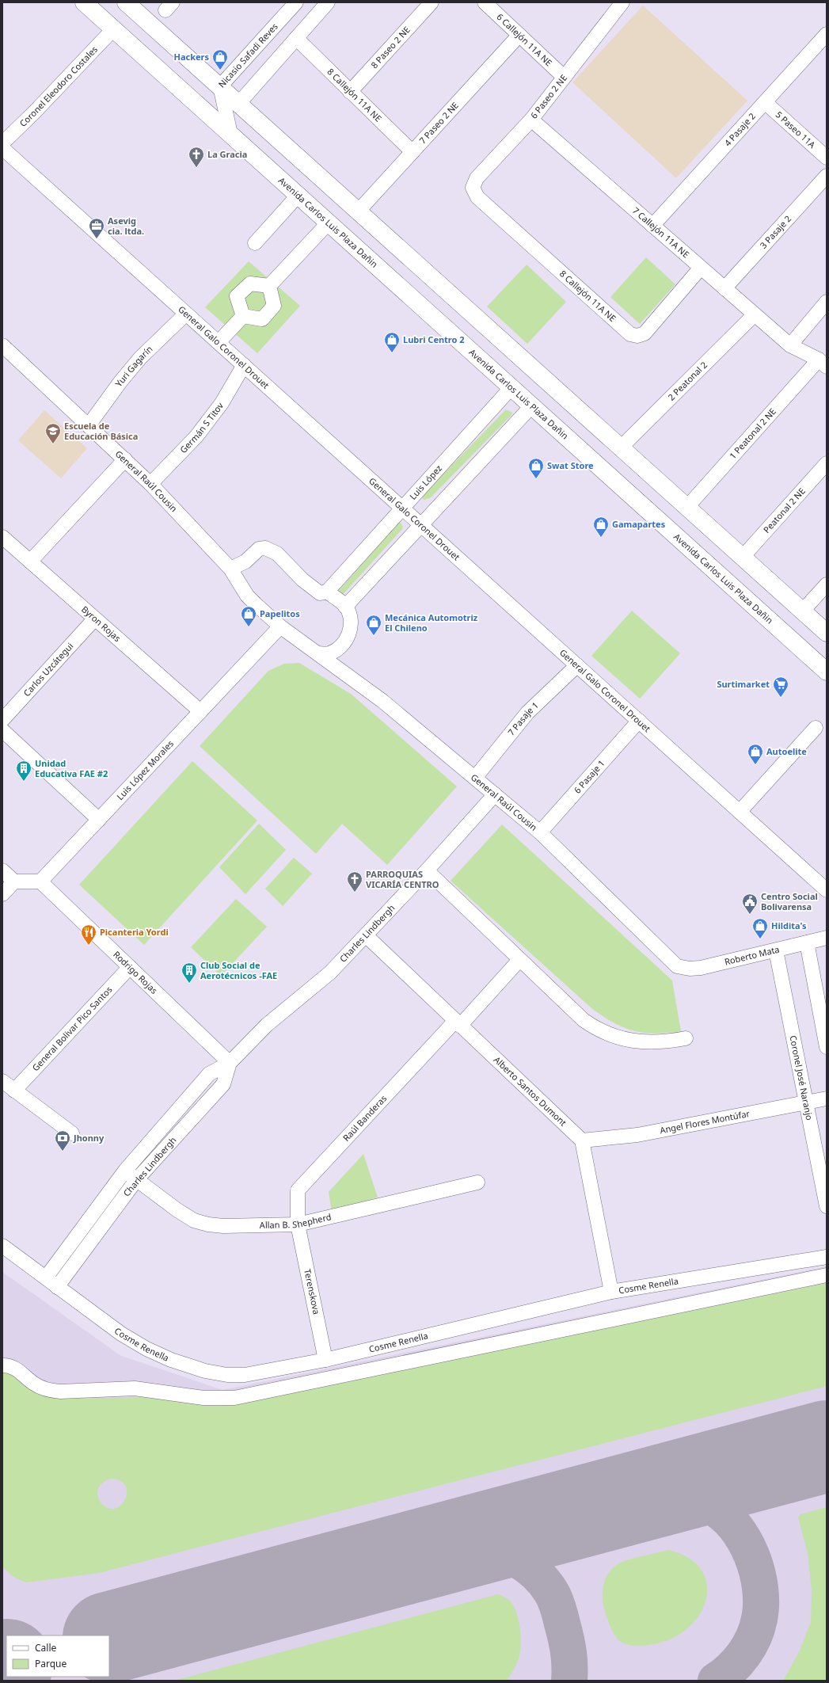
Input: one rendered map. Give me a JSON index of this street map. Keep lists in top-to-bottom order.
{
  "streets": {
    "main road": ["Avenida Carlos Luis Plaza Dañin"],
    "street": [
      "6 Callejón 11A NE",
      "8 Paseo 2 NE",
      "Nicasio Safadi Reves",
      "Coronel Eleodoro Costales",
      "8 Callejón 11A NE",
      "6 Paseo 2 NE",
      "7 Paseo 2 NE",
      "4 Pasaje 2",
      "5 Paseo 11A",
      "7 Callejón 11A NE",
      "3 Pasaje 2",
      "General Galo Coronel Drouet",
      "Yuri Gagarín",
      "2 Peatonal 2",
      "Germán S Titov",
      "1 Peatonal 2 NE",
      "General Raúl Cousin",
      "Luis López",
      "Peatonal 2 NE",
      "Byron Rojas",
      "Carlos Uzcátegui",
      "7 Pasaje 1",
      "Luis López Morales",
      "6 Pasaje 1",
      "Charles Lindbergh",
      "Roberto Mata",
      "Rodrigo Rojas",
      "General Bolivar Pico Santos",
      "Coronel José Naranjo",
      "Alberto Santos Dumont",
      "Raúl Banderas",
      "Angel Flores Montúfar",
      "Allan B. Shepherd",
      "Cosme Renella",
      "Terenskova"
    ]
  },
  "crossings": [
    ["6 Callejón 11A NE", "6 Paseo 2 NE"],
    ["6 Callejón 11A NE", "7 Paseo 2 NE"],
    ["8 Paseo 2 NE", "8 Callejón 11A NE"],
    ["Nicasio Safadi Reves", "Avenida Carlos Luis Plaza Dañin"],
    ["Coronel Eleodoro Costales", "Avenida Carlos Luis Plaza Dañin"],
    ["8 Callejón 11A NE", "6 Paseo 2 NE"],
    ["8 Callejón 11A NE", "7 Paseo 2 NE"],
    ["8 Callejón 11A NE", "7 Callejón 11A NE"],
    ["6 Paseo 2 NE", "7 Callejón 11A NE"],
    ["4 Pasaje 2", "5 Paseo 11A"],
    ["4 Pasaje 2", "7 Callejón 11A NE"],
    ["Avenida Carlos Luis Plaza Dañin", "Luis López"],
    ["7 Callejón 11A NE", "3 Pasaje 2"],
    ["7 Callejón 11A NE", "2 Peatonal 2"],
    ["7 Callejón 11A NE", "1 Peatonal 2 NE"],
    ["General Galo Coronel Drouet", "Yuri Gagarín"],
    ["General Galo Coronel Drouet", "Germán S Titov"],
    ["General Galo Coronel Drouet", "Luis López"],
    ["General Galo Coronel Drouet", "7 Pasaje 1"],
    ["General Galo Coronel Drouet", "6 Pasaje 1"],
    ["Yuri Gagarín", "General Raúl Cousin"],
    ["Germán S Titov", "General Raúl Cousin"],
    ["General Raúl Cousin", "7 Pasaje 1"],
    ["General Raúl Cousin", "Luis López Morales"],
    ["General Raúl Cousin", "6 Pasaje 1"],
    ["General Raúl Cousin", "Charles Lindbergh"],
    ["General Raúl Cousin", "Roberto Mata"],
    ["Byron Rojas", "Carlos Uzcátegui"],
    ["Byron Rojas", "Luis López Morales"],
    ["Luis López Morales", "Rodrigo Rojas"],
    ["Charles Lindbergh", "Rodrigo Rojas"],
    ["Charles Lindbergh", "Alberto Santos Dumont"],
    ["Charles Lindbergh", "Allan B. Shepherd"],
    ["Charles Lindbergh", "Cosme Renella"],
    ["Roberto Mata", "Coronel José Naranjo"],
    ["Rodrigo Rojas", "General Bolivar Pico Santos"],
    ["Coronel José Naranjo", "Angel Flores Montúfar"],
    ["Alberto Santos Dumont", "Raúl Banderas"],
    ["Alberto Santos Dumont", "Angel Flores Montúfar"],
    ["Raúl Banderas", "Allan B. Shepherd"],
    ["Raúl Banderas", "Terenskova"],
    ["Allan B. Shepherd", "Terenskova"],
    ["Cosme Renella", "Terenskova"]
  ],
  "places": {
    "shop": [
      "Hackers",
      "Lubri Centro 2",
      "Swat Store",
      "Gamapartes",
      "Papelitos",
      "Mecánica Automotriz El Chileno",
      "Autoelite",
      "Hildita's"
    ],
    "church": ["La Gracia", "PARROQUIAS VICARÍA CENTRO"],
    "office": ["Asevig cia. ltda."],
    "school or university": ["Escuela de Educación Básica"],
    "supermarket": ["Surtimarket"],
    "building": ["Unidad Educativa FAE #2", "Club Social de Aerotécnicos -FAE"],
    "public building": ["Centro Social Bolivarensa"],
    "restaurant": ["Picanteria Yordi"],
    "bank": ["Jhonny"]
  },
  "legend": ["Calle", "Parque"]
}
